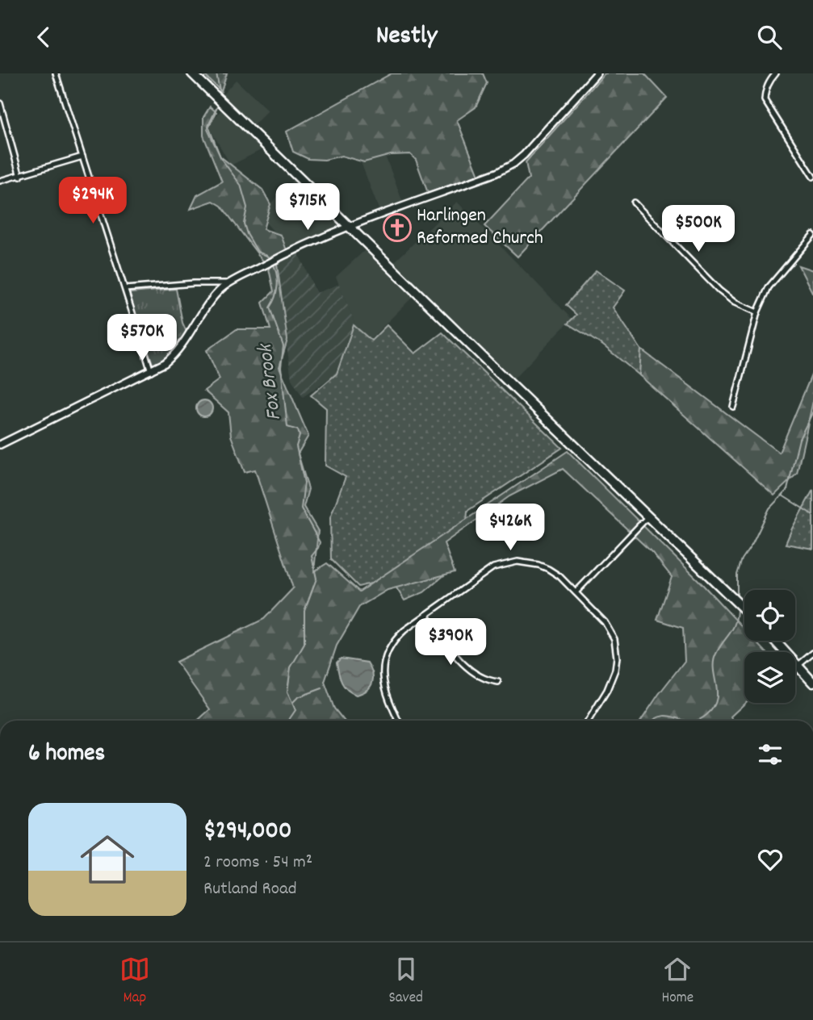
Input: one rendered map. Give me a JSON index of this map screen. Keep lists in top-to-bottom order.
{
  "water": ["Fox Brook"],
  "places": {
    "church": ["Harlingen Reformed Church"]
  },
  "page": {
    "header": "Nestly",
    "price": [
      "$294K",
      "$715K",
      "$500K",
      "$570K",
      "$426K",
      "$390K"
    ],
    "heading": "6 homes",
    "list": [
      {
        "name": "$294,000",
        "note": "2 rooms · 54 m² · Rutland Road"
      }
    ],
    "tabs": ["Map", "Saved", "Home"]
  }
}
